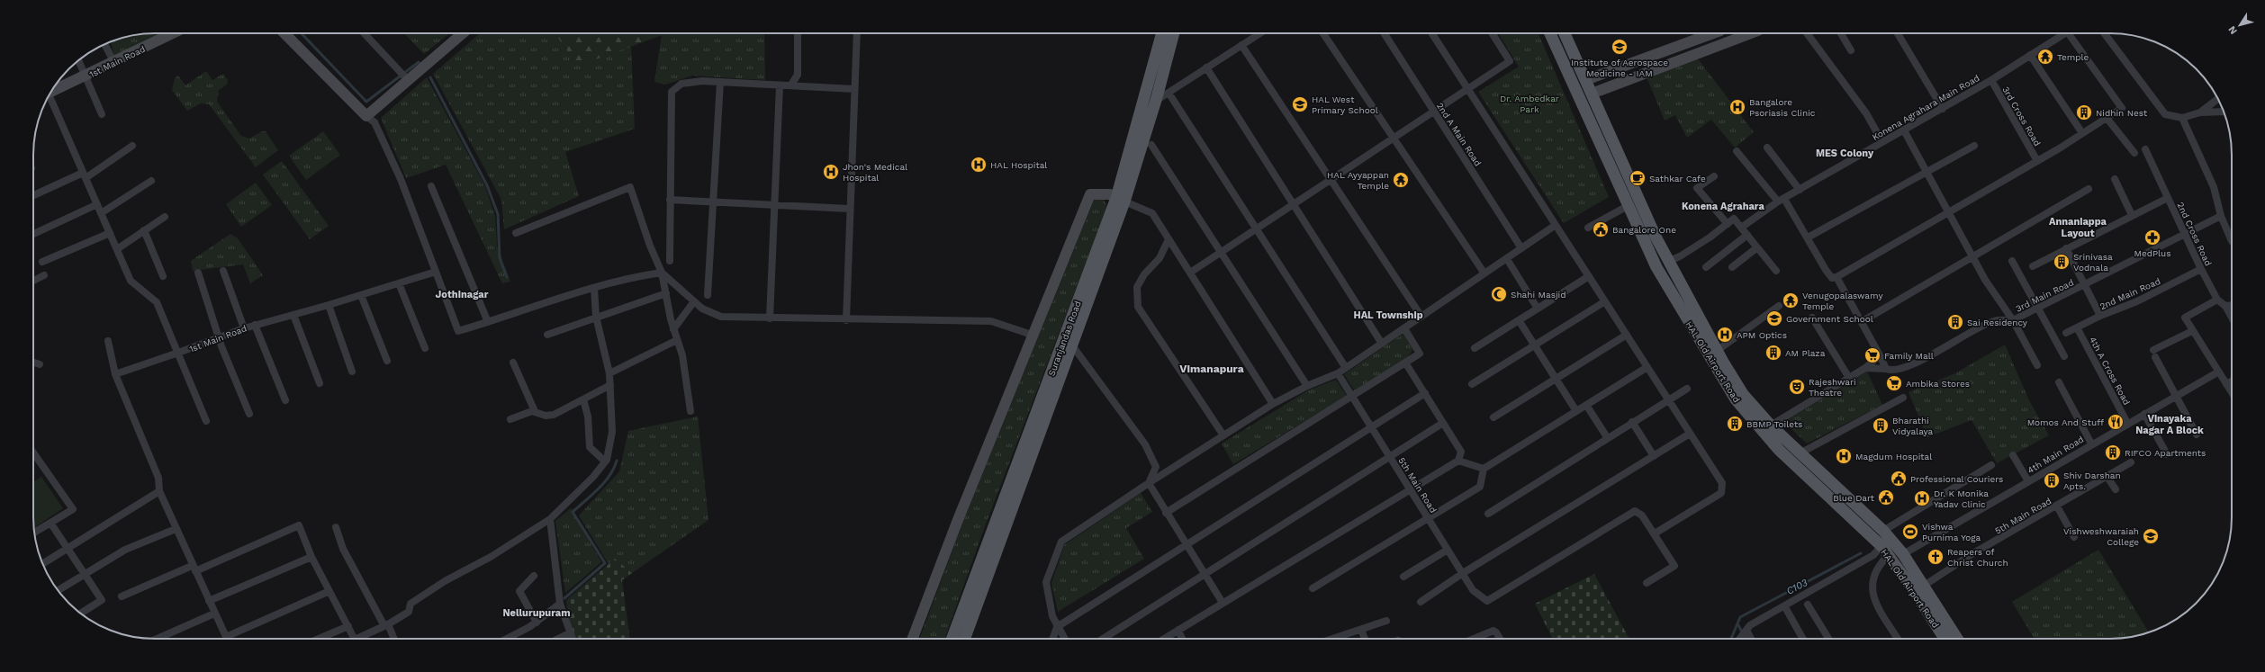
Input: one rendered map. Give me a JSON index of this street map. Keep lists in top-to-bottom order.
{
  "streets": {
    "main road": ["Suranjandas Road", "HAL Old Airport Road"],
    "street": [
      "1st Main Road",
      "Konena Agrahara Main Road",
      "3rd Cross Road",
      "2nd A Main Road",
      "2nd Cross Road",
      "2nd Main Road",
      "3rd Main Road",
      "4th A Cross Road",
      "4th Main Road",
      "5th Main Road"
    ]
  },
  "crossings": [
    ["Konena Agrahara Main Road", "3rd Cross Road"],
    ["2nd Cross Road", "2nd Main Road"],
    ["2nd Cross Road", "3rd Main Road"],
    ["2nd Main Road", "4th A Cross Road"],
    ["HAL Old Airport Road", "4th Main Road"],
    ["HAL Old Airport Road", "5th Main Road"],
    ["4th A Cross Road", "4th Main Road"]
  ],
  "districts": [
    "MES Colony",
    "Konena Agrahara",
    "Annaniappa Layout",
    "Jothinagar",
    "HAL Township",
    "Vimanapura",
    "Vinayaka Nagar A Block",
    "Nellurupuram"
  ],
  "water": ["C103"],
  "parks": ["Dr. Ambedkar Park"],
  "places": {
    "school or university": [
      "Institute of Aerospace Medicine - IAM",
      "HAL West Primary School",
      "Government School",
      "Vishweshwaraiah College"
    ],
    "temple": ["Temple", "HAL Ayyappan Temple", "Venugopalaswamy Temple"],
    "hospital": [
      "Bangalore Psoriasis Clinic",
      "HAL Hospital",
      "Jhon's Medical Hospital",
      "APM Optics",
      "Magdum Hospital",
      "Dr. K Monika Yadav Clinic"
    ],
    "building": [
      "Nidhin Nest",
      "Srinivasa Vodnala",
      "Sai Residency",
      "AM Plaza",
      "BBMP Toilets",
      "Bharathi Vidyalaya",
      "RIFCO Apartments",
      "Shiv Darshan Apts."
    ],
    "cafe": ["Sathkar Cafe"],
    "public building": ["Bangalore One", "Professional Couriers", "Blue Dart"],
    "pharmacy": ["MedPlus"],
    "mosque": ["Shahi Masjid"],
    "supermarket": ["Family Mall", "Ambika Stores"],
    "theatre": ["Rajeshwari Theatre"],
    "restaurant": ["Momos And Stuff"],
    "sports": ["Vishwa Purnima Yoga"],
    "church": ["Reapers of Christ Church"]
  },
  "north": "bottom left"
}
